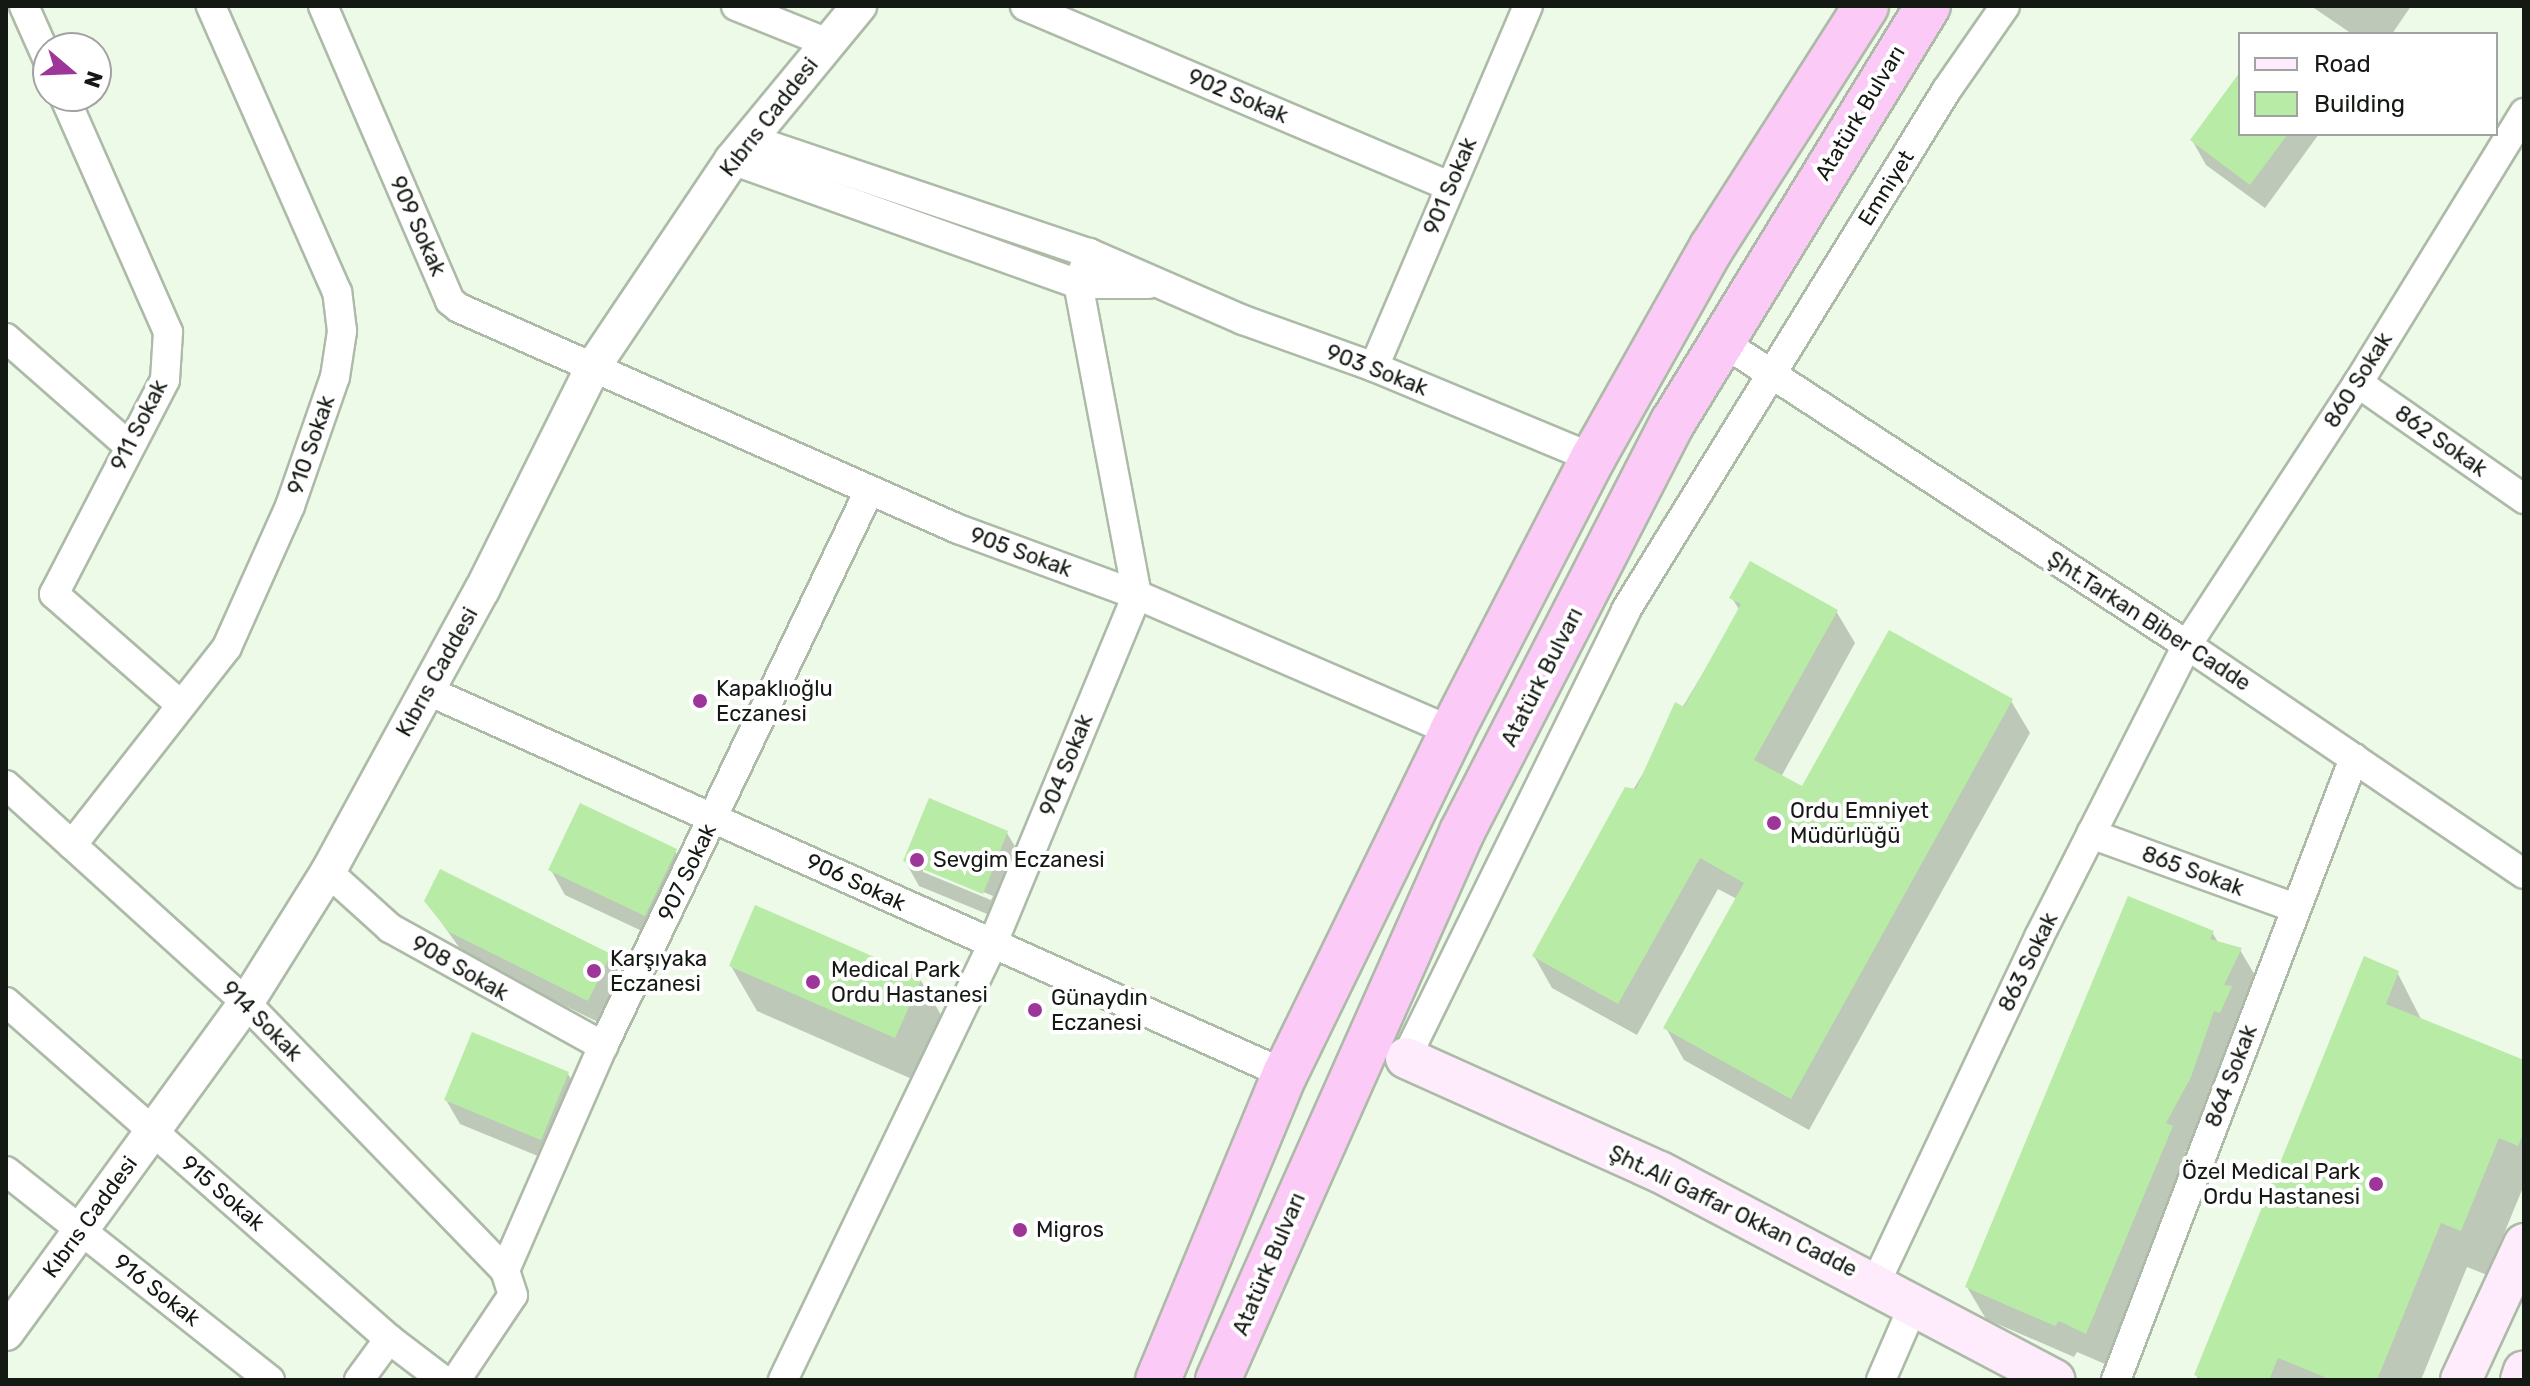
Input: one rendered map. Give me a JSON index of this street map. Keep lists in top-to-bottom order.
{
  "streets": {
    "highway": ["Atatürk Bulvarı"],
    "main road": ["Şht.Ali Gaffar Okkan Cadde"],
    "street": [
      "902 Sokak",
      "Kıbrıs Caddesi",
      "901 Sokak",
      "Emniyet",
      "909 Sokak",
      "903 Sokak",
      "860 Sokak",
      "911 Sokak",
      "862 Sokak",
      "910 Sokak",
      "905 Sokak",
      "Şht.Tarkan Biber Cadde",
      "904 Sokak",
      "865 Sokak",
      "907 Sokak",
      "906 Sokak",
      "863 Sokak",
      "908 Sokak",
      "914 Sokak",
      "864 Sokak",
      "915 Sokak",
      "916 Sokak"
    ]
  },
  "crossings": [
    ["902 Sokak", "901 Sokak"],
    ["Atatürk Bulvarı", "Şht.Tarkan Biber Cadde"],
    ["Kıbrıs Caddesi", "909 Sokak"],
    ["Kıbrıs Caddesi", "903 Sokak"],
    ["Kıbrıs Caddesi", "905 Sokak"],
    ["Kıbrıs Caddesi", "906 Sokak"],
    ["Kıbrıs Caddesi", "908 Sokak"],
    ["Kıbrıs Caddesi", "914 Sokak"],
    ["Kıbrıs Caddesi", "915 Sokak"],
    ["Kıbrıs Caddesi", "916 Sokak"],
    ["901 Sokak", "903 Sokak"],
    ["Emniyet", "Şht.Tarkan Biber Cadde"],
    ["Emniyet", "Şht.Ali Gaffar Okkan Cadde"],
    ["909 Sokak", "905 Sokak"],
    ["860 Sokak", "862 Sokak"],
    ["860 Sokak", "Şht.Tarkan Biber Cadde"],
    ["860 Sokak", "863 Sokak"],
    ["911 Sokak", "910 Sokak"],
    ["910 Sokak", "914 Sokak"],
    ["905 Sokak", "904 Sokak"],
    ["905 Sokak", "907 Sokak"],
    ["Şht.Tarkan Biber Cadde", "863 Sokak"],
    ["Şht.Tarkan Biber Cadde", "864 Sokak"],
    ["904 Sokak", "906 Sokak"],
    ["865 Sokak", "863 Sokak"],
    ["865 Sokak", "864 Sokak"],
    ["907 Sokak", "906 Sokak"],
    ["907 Sokak", "908 Sokak"],
    ["907 Sokak", "914 Sokak"],
    ["863 Sokak", "Şht.Ali Gaffar Okkan Cadde"]
  ],
  "places": [
    "Kapaklıoğlu Eczanesi",
    "Ordu Emniyet Müdürlüğü",
    "Sevgim Eczanesi",
    "Karşıyaka Eczanesi",
    "Medical Park Ordu Hastanesi",
    "Günaydın Eczanesi",
    "Özel Medical Park Ordu Hastanesi",
    "Migros"
  ],
  "legend": ["Road", "Building"],
  "north": "right"
}
